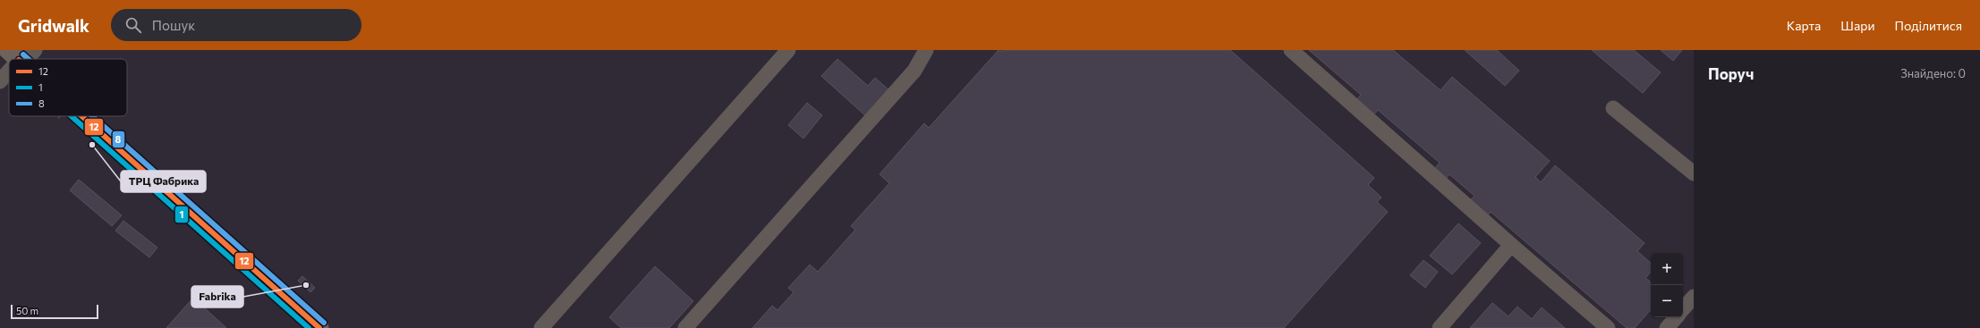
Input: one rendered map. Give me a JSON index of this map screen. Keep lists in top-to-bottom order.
{
  "places": ["ТРЦ Фабрика", "Fabrika"],
  "lines": ["transit line 8", "transit line 12", "transit line 1"],
  "legend": ["12", "1", "8"],
  "scale_bar": "50 m",
  "page": {
    "header": "Gridwalk",
    "search": "Пошук",
    "nav": ["Карта", "Шари", "Поділитися"],
    "heading": ["Поруч", "Знайдено: 0"],
    "map_buttons": ["+", "−"],
    "scale": "50 m"
  }
}
